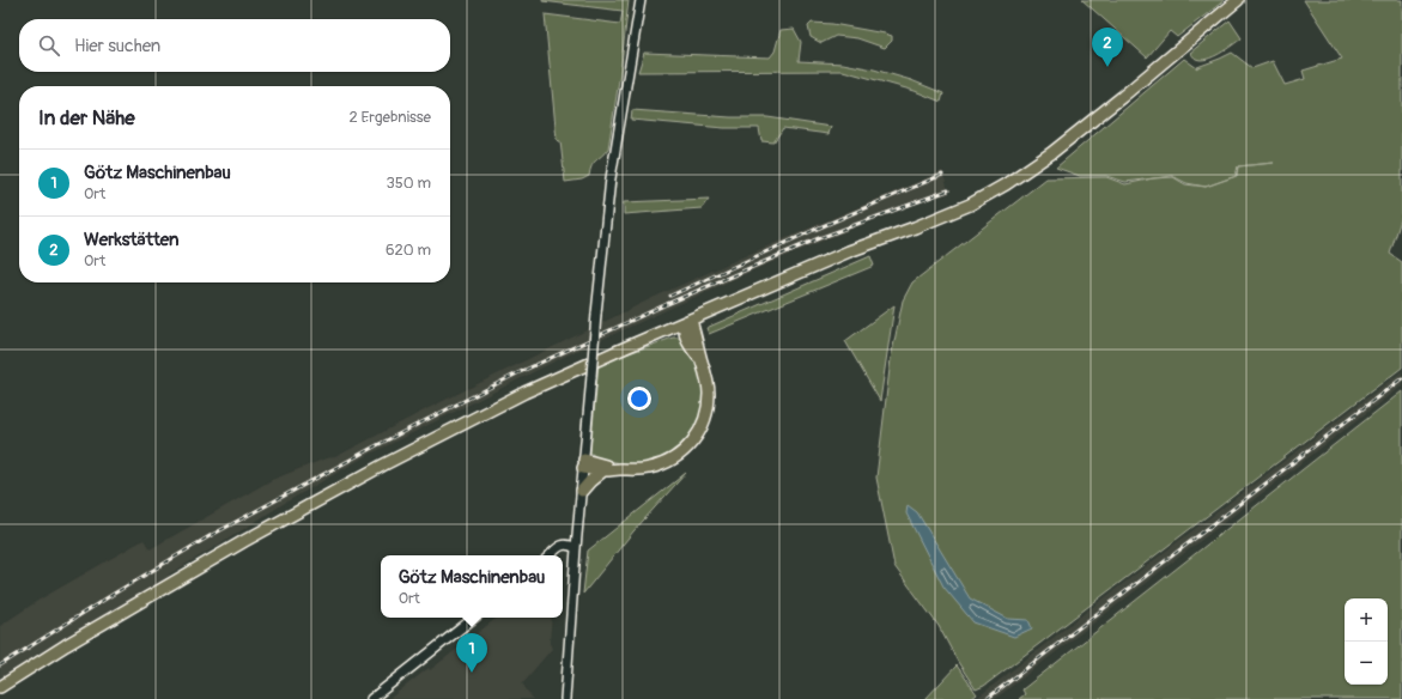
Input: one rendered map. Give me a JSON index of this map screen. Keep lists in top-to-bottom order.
{
  "page": {
    "search": "Hier suchen",
    "pins": ["2", "1"],
    "heading": ["In der Nähe", "2 Ergebnisse"],
    "list": [
      {
        "mark": "1",
        "name": "Götz Maschinenbau",
        "note": "Ort",
        "value": "350 m"
      },
      {
        "mark": "2",
        "name": "Werkstätten",
        "note": "Ort",
        "value": "620 m"
      }
    ],
    "popup": ["Götz Maschinenbau", "Ort"],
    "map_buttons": ["+", "−"]
  }
}
